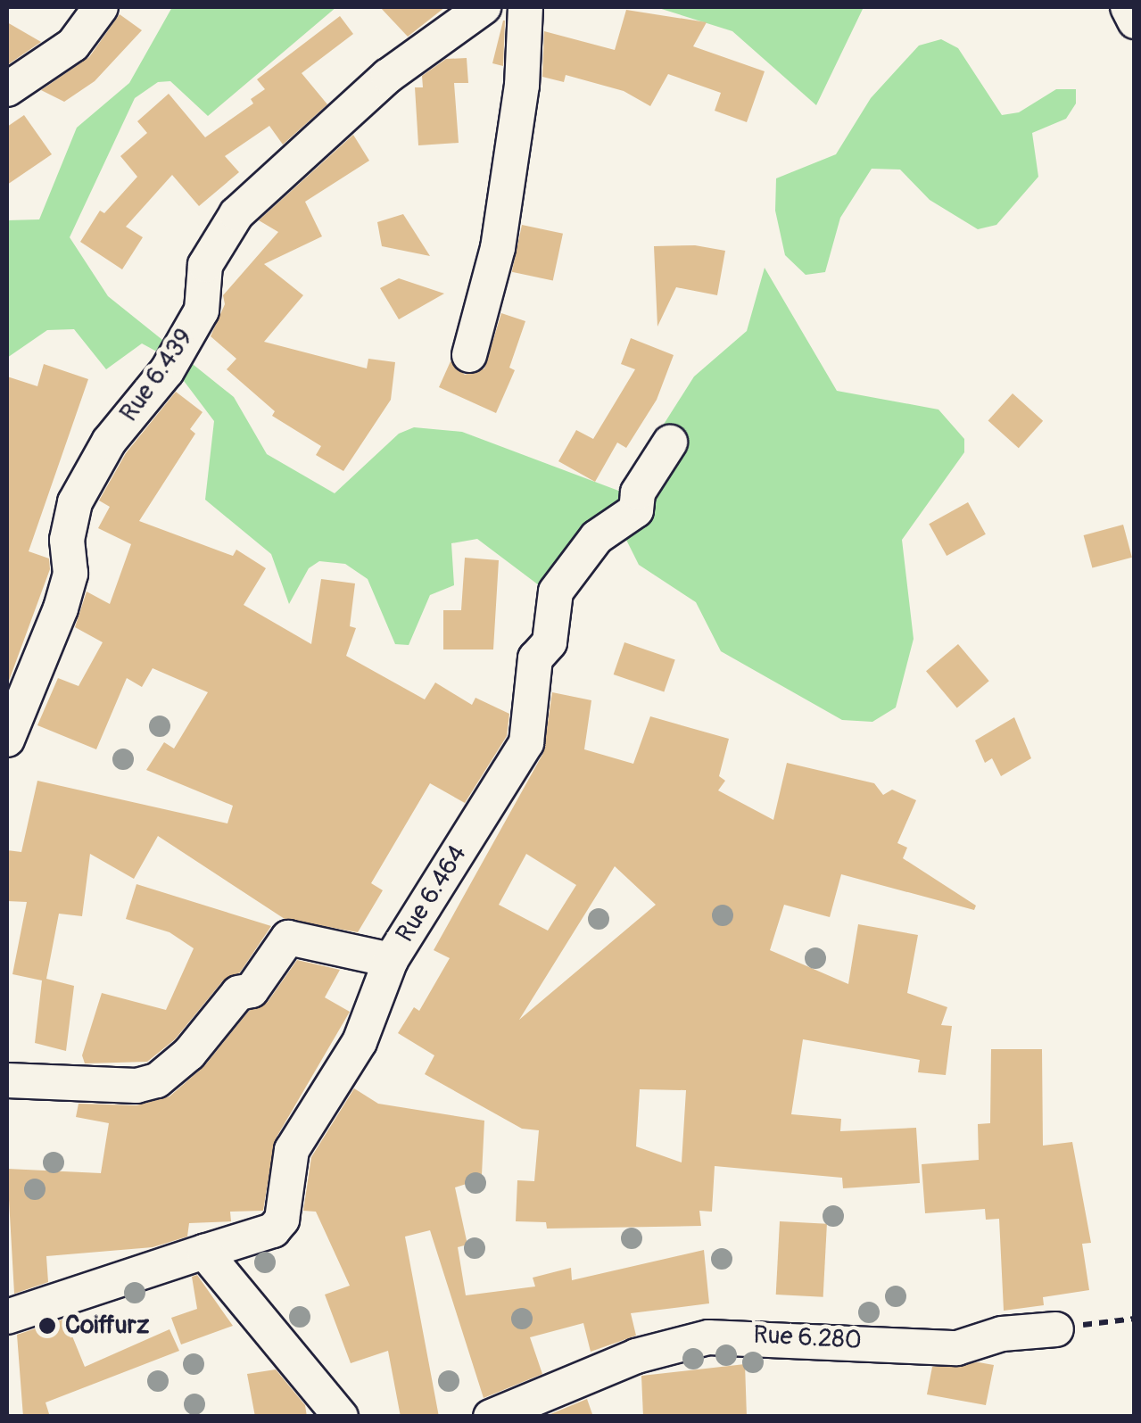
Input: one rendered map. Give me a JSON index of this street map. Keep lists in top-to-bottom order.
{
  "streets": {
    "street": ["Rue 6.439", "Rue 6.464", "Rue 6.280"]
  },
  "places": ["Coiffurz"]
}
